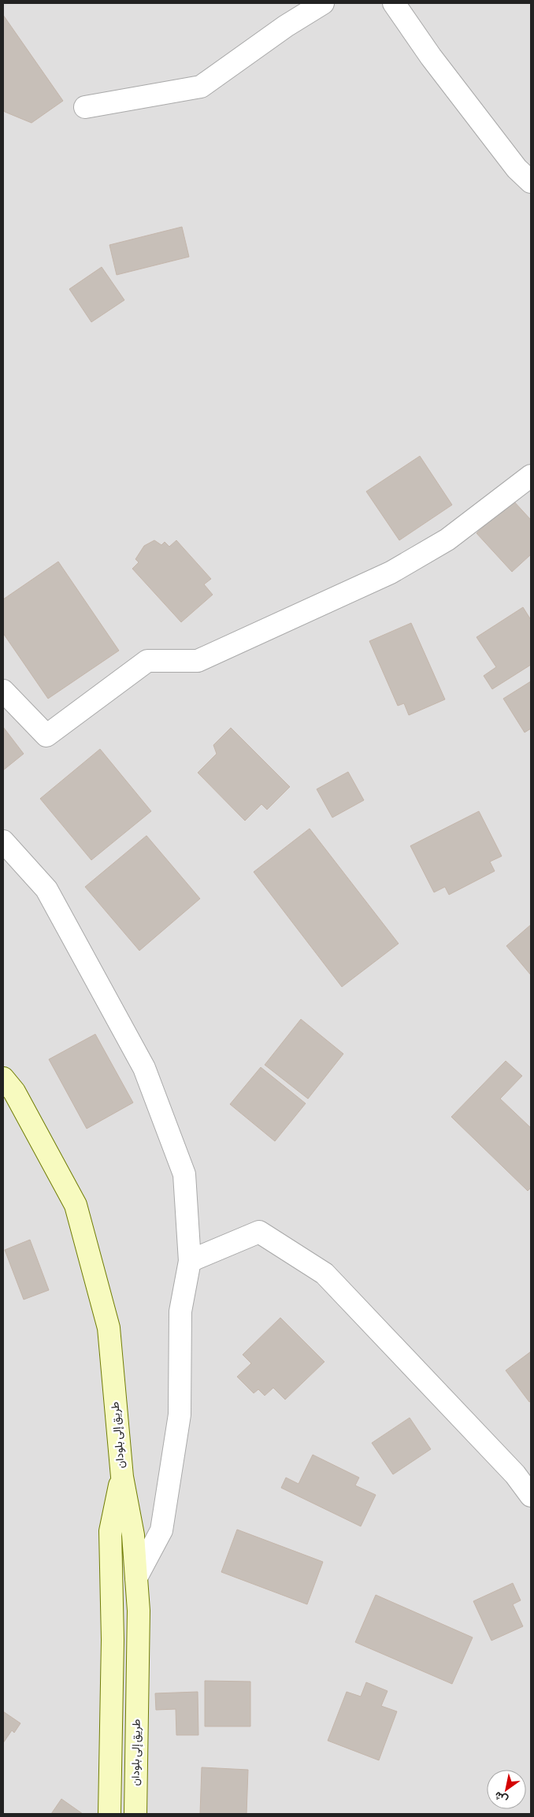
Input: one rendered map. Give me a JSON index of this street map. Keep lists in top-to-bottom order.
{
  "streets": {
    "main road": ["طريق إلى بلودان"]
  },
  "north": "bottom left"
}
